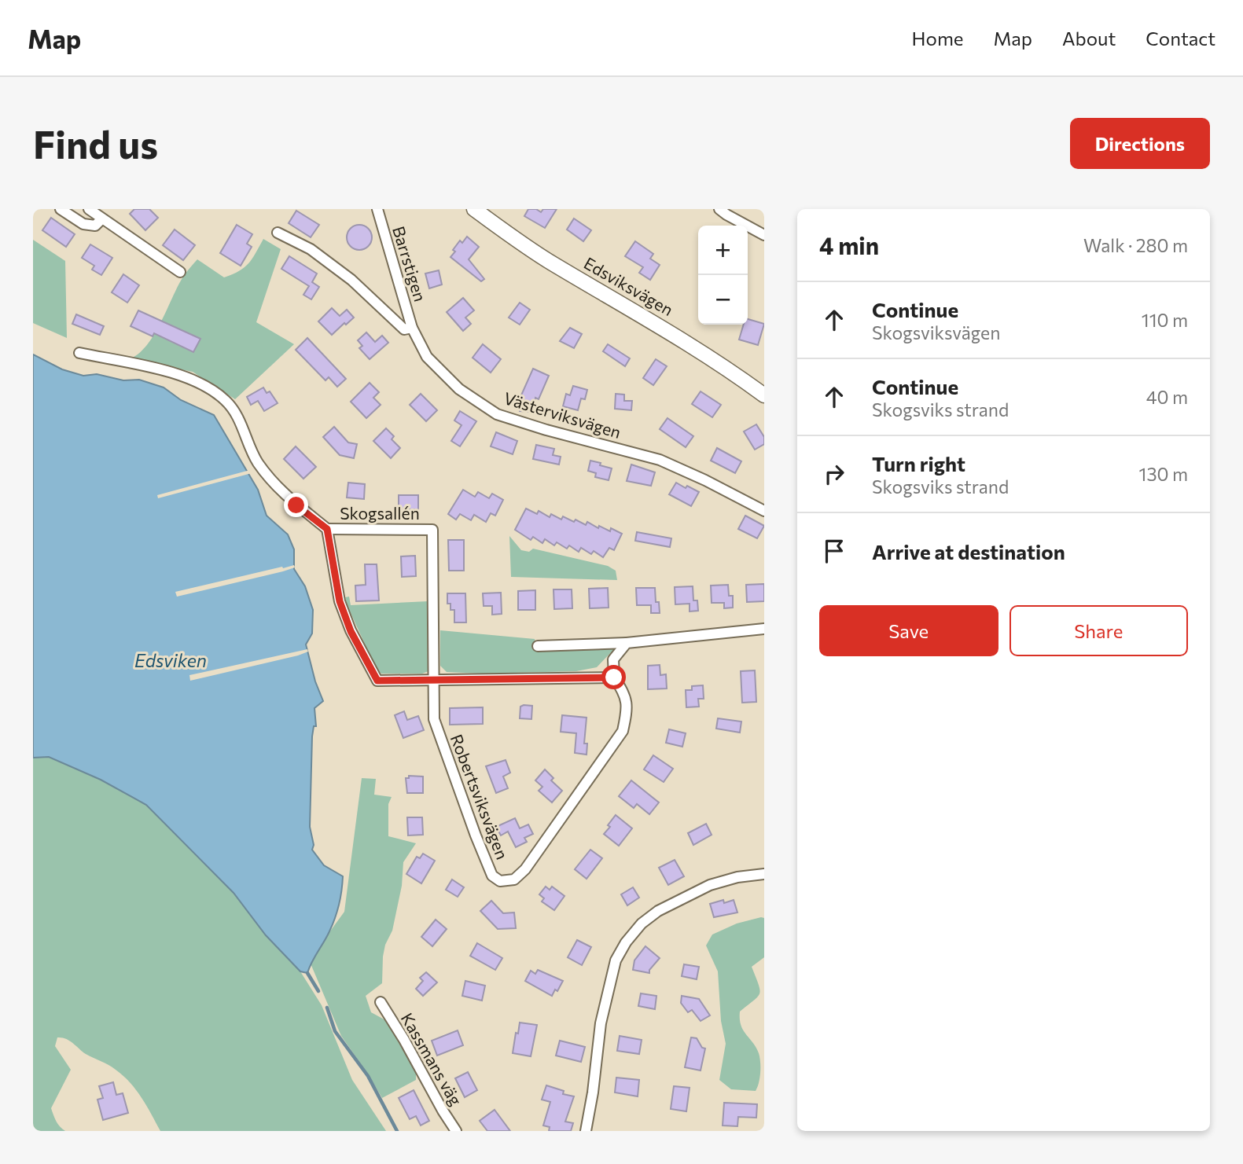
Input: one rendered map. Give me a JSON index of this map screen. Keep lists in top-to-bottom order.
{
  "streets": {
    "street": [
      "Barrstigen",
      "Edsviksvägen",
      "Västerviksvägen",
      "Skogsallén",
      "Robertsviksvägen",
      "Kassmans väg"
    ]
  },
  "crossings": [
    ["Barrstigen", "Västerviksvägen"],
    ["Skogsallén", "Robertsviksvägen"]
  ],
  "water": ["Edsviken"],
  "page": {
    "header": "Map",
    "nav": [
      "Home",
      "Map",
      "About",
      "Contact"
    ],
    "buttons": [
      "Directions",
      ["Save", "Share"]
    ],
    "title": "Find us",
    "heading": ["4 min", "Walk · 280 m"],
    "map_buttons": ["+", "−"],
    "list": [
      ["Continue", "Skogsviksvägen", "110 m"],
      ["Continue", "Skogsviks strand", "40 m"],
      ["Turn right", "Skogsviks strand", "130 m"],
      "Arrive at destination"
    ]
  }
}
